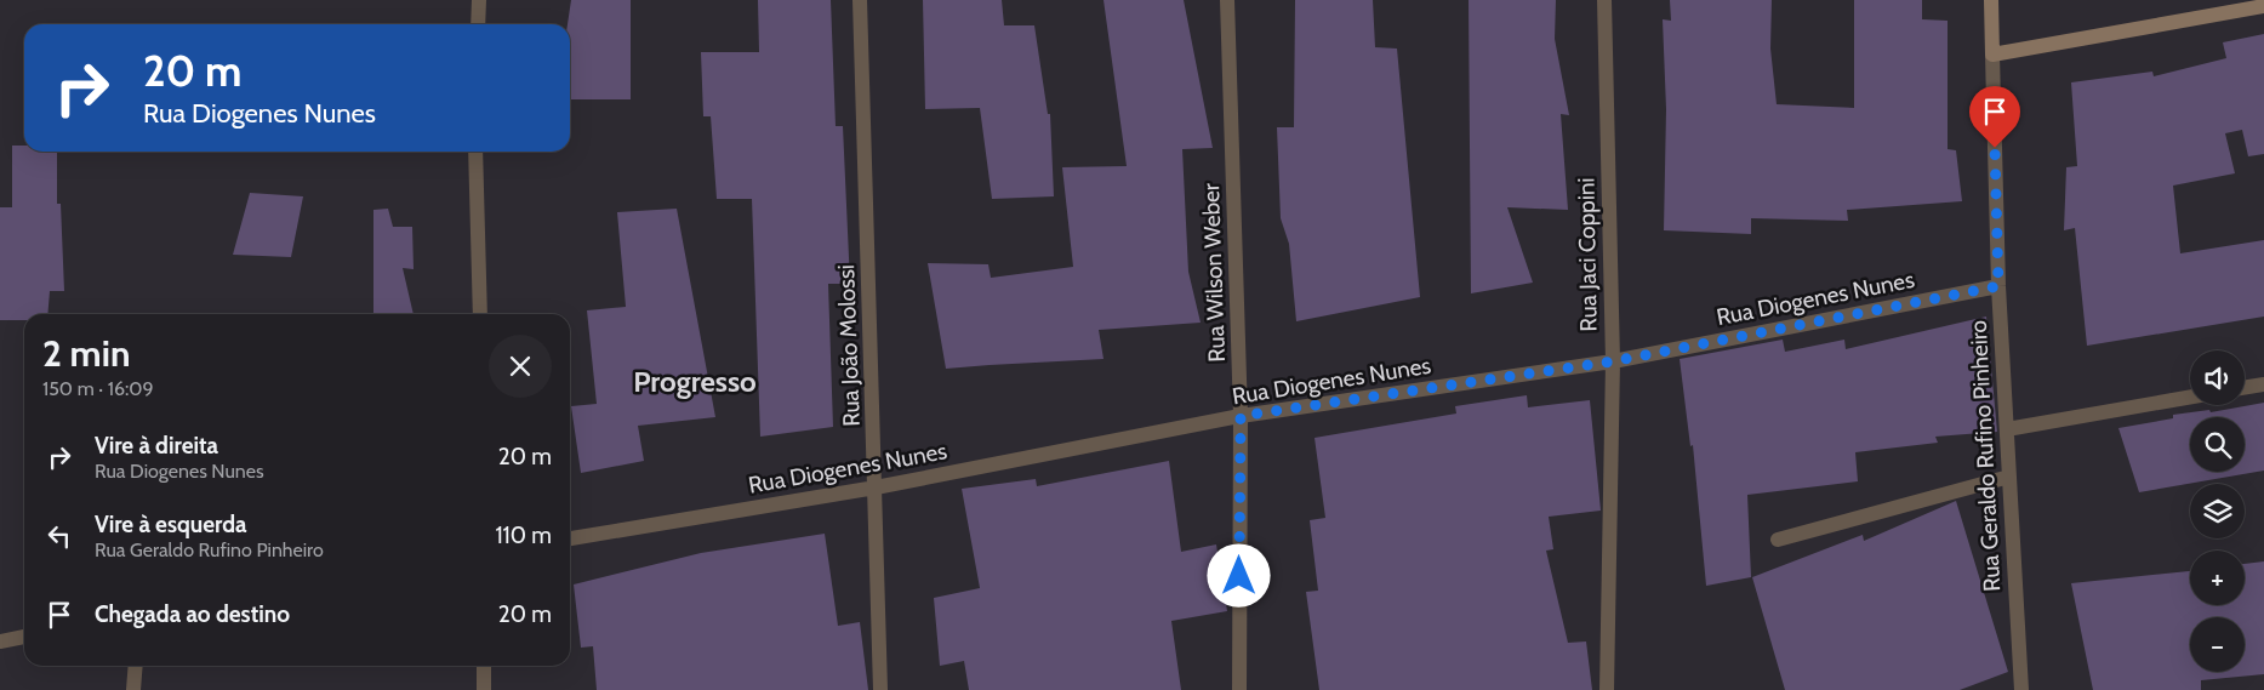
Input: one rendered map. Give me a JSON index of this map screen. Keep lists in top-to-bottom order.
{
  "streets": {
    "street": [
      "Rua Jaci Coppini",
      "Rua Wilson Weber",
      "Rua Diogenes Nunes",
      "Rua João Molossi",
      "Rua Geraldo Rufino Pinheiro"
    ]
  },
  "crossings": [
    ["Rua Jaci Coppini", "Rua Diogenes Nunes"],
    ["Rua Wilson Weber", "Rua Diogenes Nunes"],
    ["Rua Diogenes Nunes", "Rua João Molossi"],
    ["Rua Diogenes Nunes", "Rua Geraldo Rufino Pinheiro"]
  ],
  "districts": ["Progresso"],
  "page": {
    "turn": ["20 m", "Rua Diogenes Nunes"],
    "heading": ["2 min", "150 m · 16:09"],
    "map_buttons": ["+", "−"],
    "list": [
      {
        "name": "Vire à direita",
        "note": "Rua Diogenes Nunes",
        "value": "20 m"
      },
      {
        "name": "Vire à esquerda",
        "note": "Rua Geraldo Rufino Pinheiro",
        "value": "110 m"
      },
      {
        "name": "Chegada ao destino",
        "value": "20 m"
      }
    ]
  }
}
